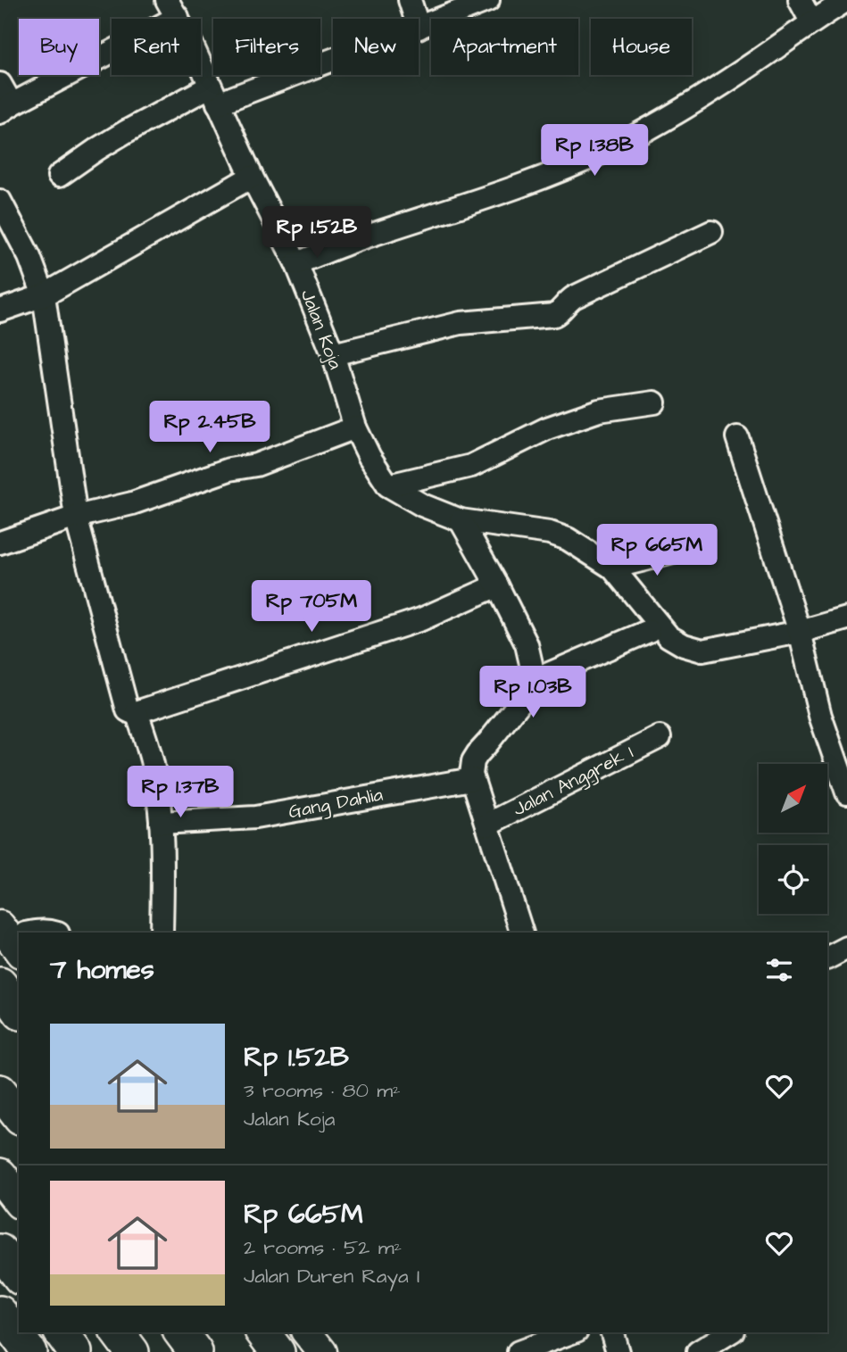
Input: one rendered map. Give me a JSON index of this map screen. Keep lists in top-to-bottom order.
{
  "streets": {
    "street": ["Jalan Koja", "Jalan Anggrek 1", "Gang Dahlia"]
  },
  "north": "top right",
  "page": {
    "chip": [
      "Buy",
      "Rent",
      "Filters",
      "New",
      "Apartment",
      "House"
    ],
    "price": [
      "Rp 1.38B",
      "Rp 1.52B",
      "Rp 2.45B",
      "Rp 665M",
      "Rp 705M",
      "Rp 1.03B",
      "Rp 1.37B"
    ],
    "heading": "7 homes",
    "list": [
      {
        "name": "Rp 1.52B",
        "note": "3 rooms · 80 m² · Jalan Koja"
      },
      {
        "name": "Rp 665M",
        "note": "2 rooms · 52 m² · Jalan Duren Raya I"
      }
    ]
  }
}
